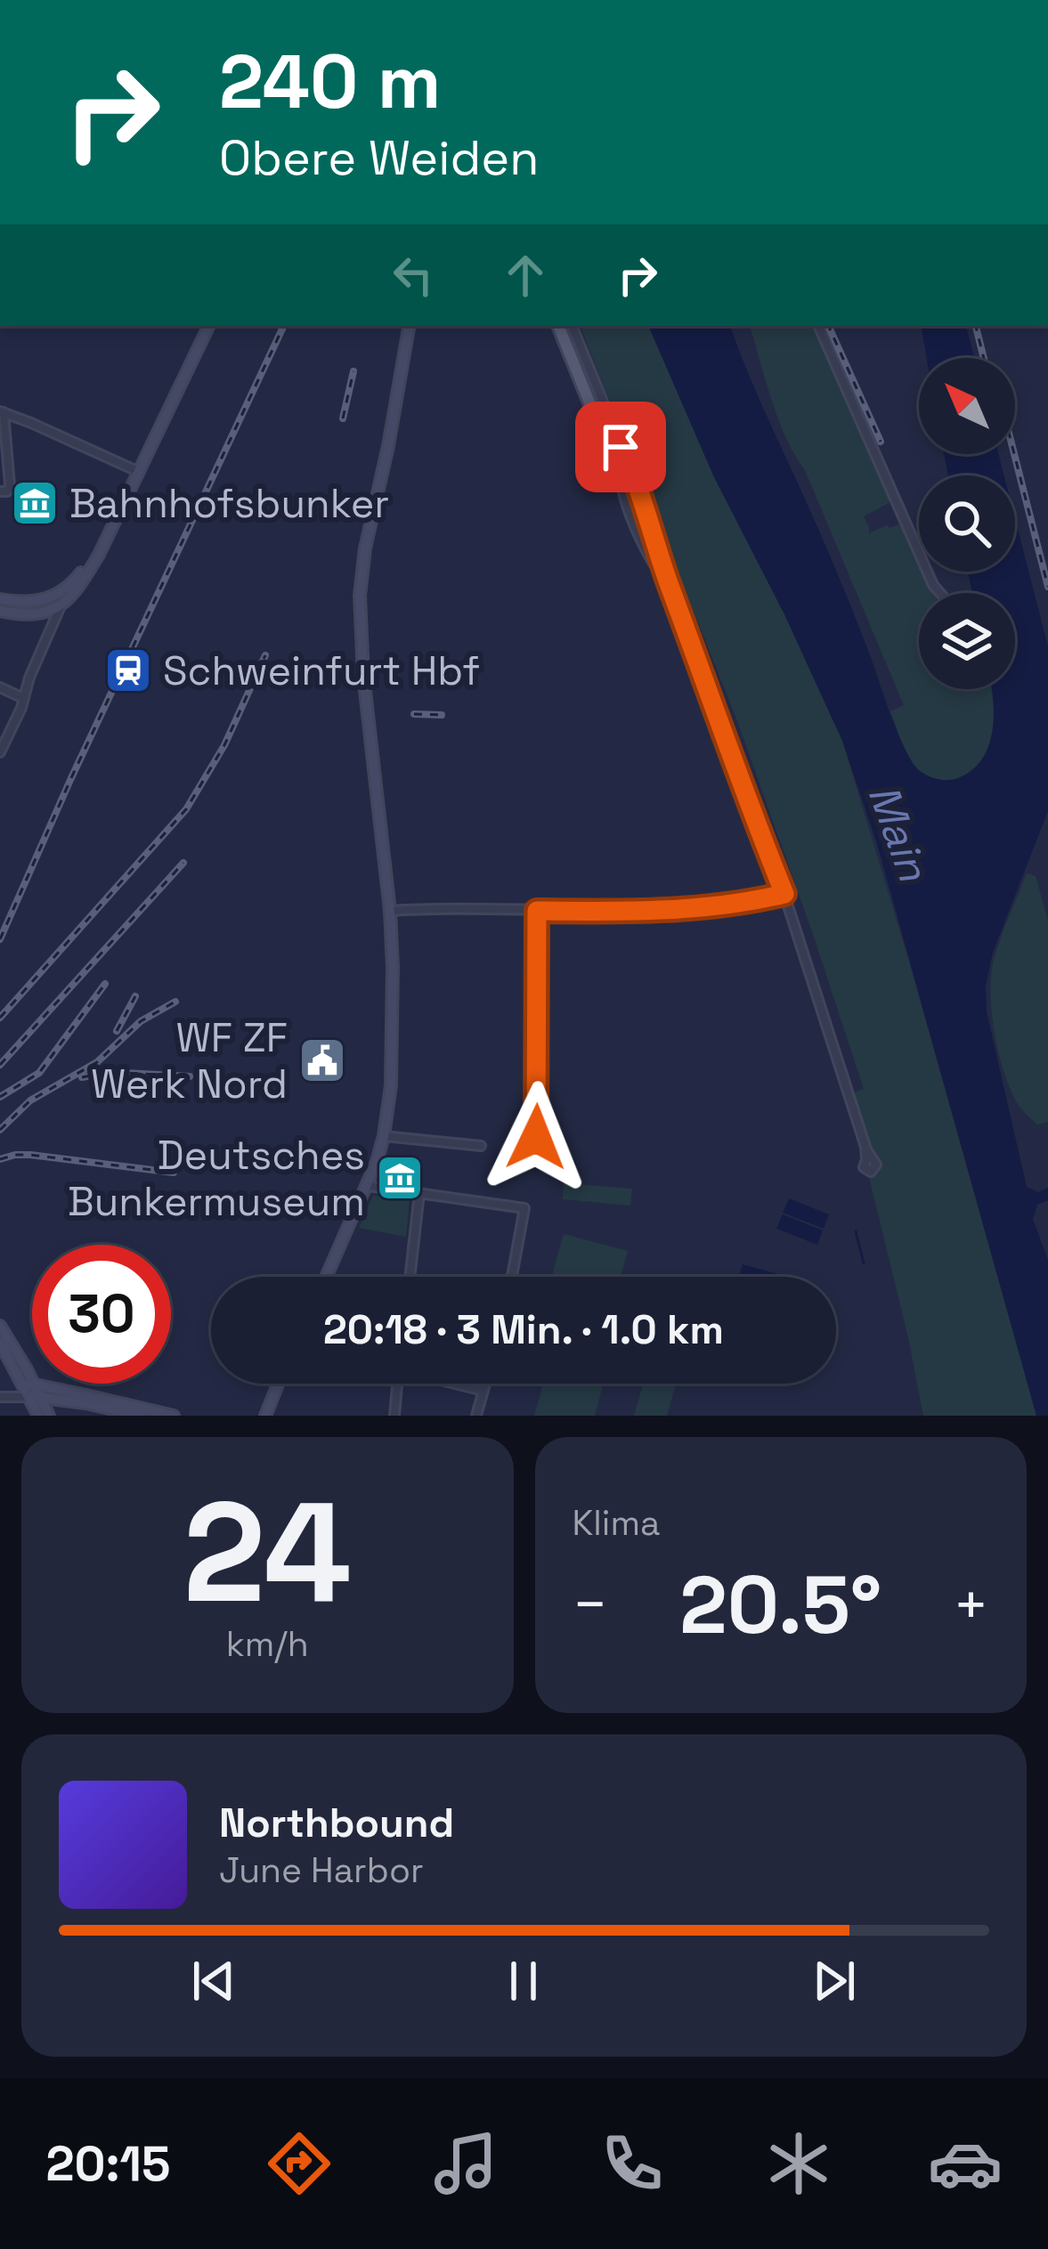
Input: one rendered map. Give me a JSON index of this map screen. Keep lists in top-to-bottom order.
{
  "water": ["Main"],
  "places": {
    "museum": ["Bahnhofsbunker", "Deutsches Bunkermuseum"],
    "station": ["Schweinfurt Hbf"],
    "public building": ["WF ZF Werk Nord"]
  },
  "north": "top left",
  "page": {
    "turn": ["240 m", "Obere Weiden"],
    "limit": "30",
    "trip": "20:18 · 3 Min. · 1.0 km",
    "tile": [
      ["24", "km/h"],
      "Klima"
    ],
    "heat": ["−", "20.5°", "+"],
    "song": ["Northbound", "June Harbor"],
    "tabs": "20:15"
  }
}
